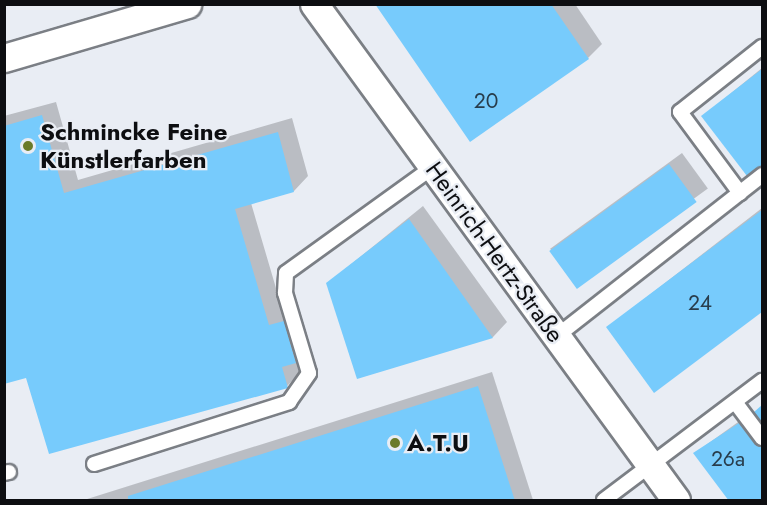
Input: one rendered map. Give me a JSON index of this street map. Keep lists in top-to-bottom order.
{
  "streets": {
    "street": ["Heinrich-Hertz-Straße"]
  },
  "places": ["Schmincke Feine Künstlerfarben", "A.T.U"],
  "house_numbers": ["20", "24", "26a"]
}
